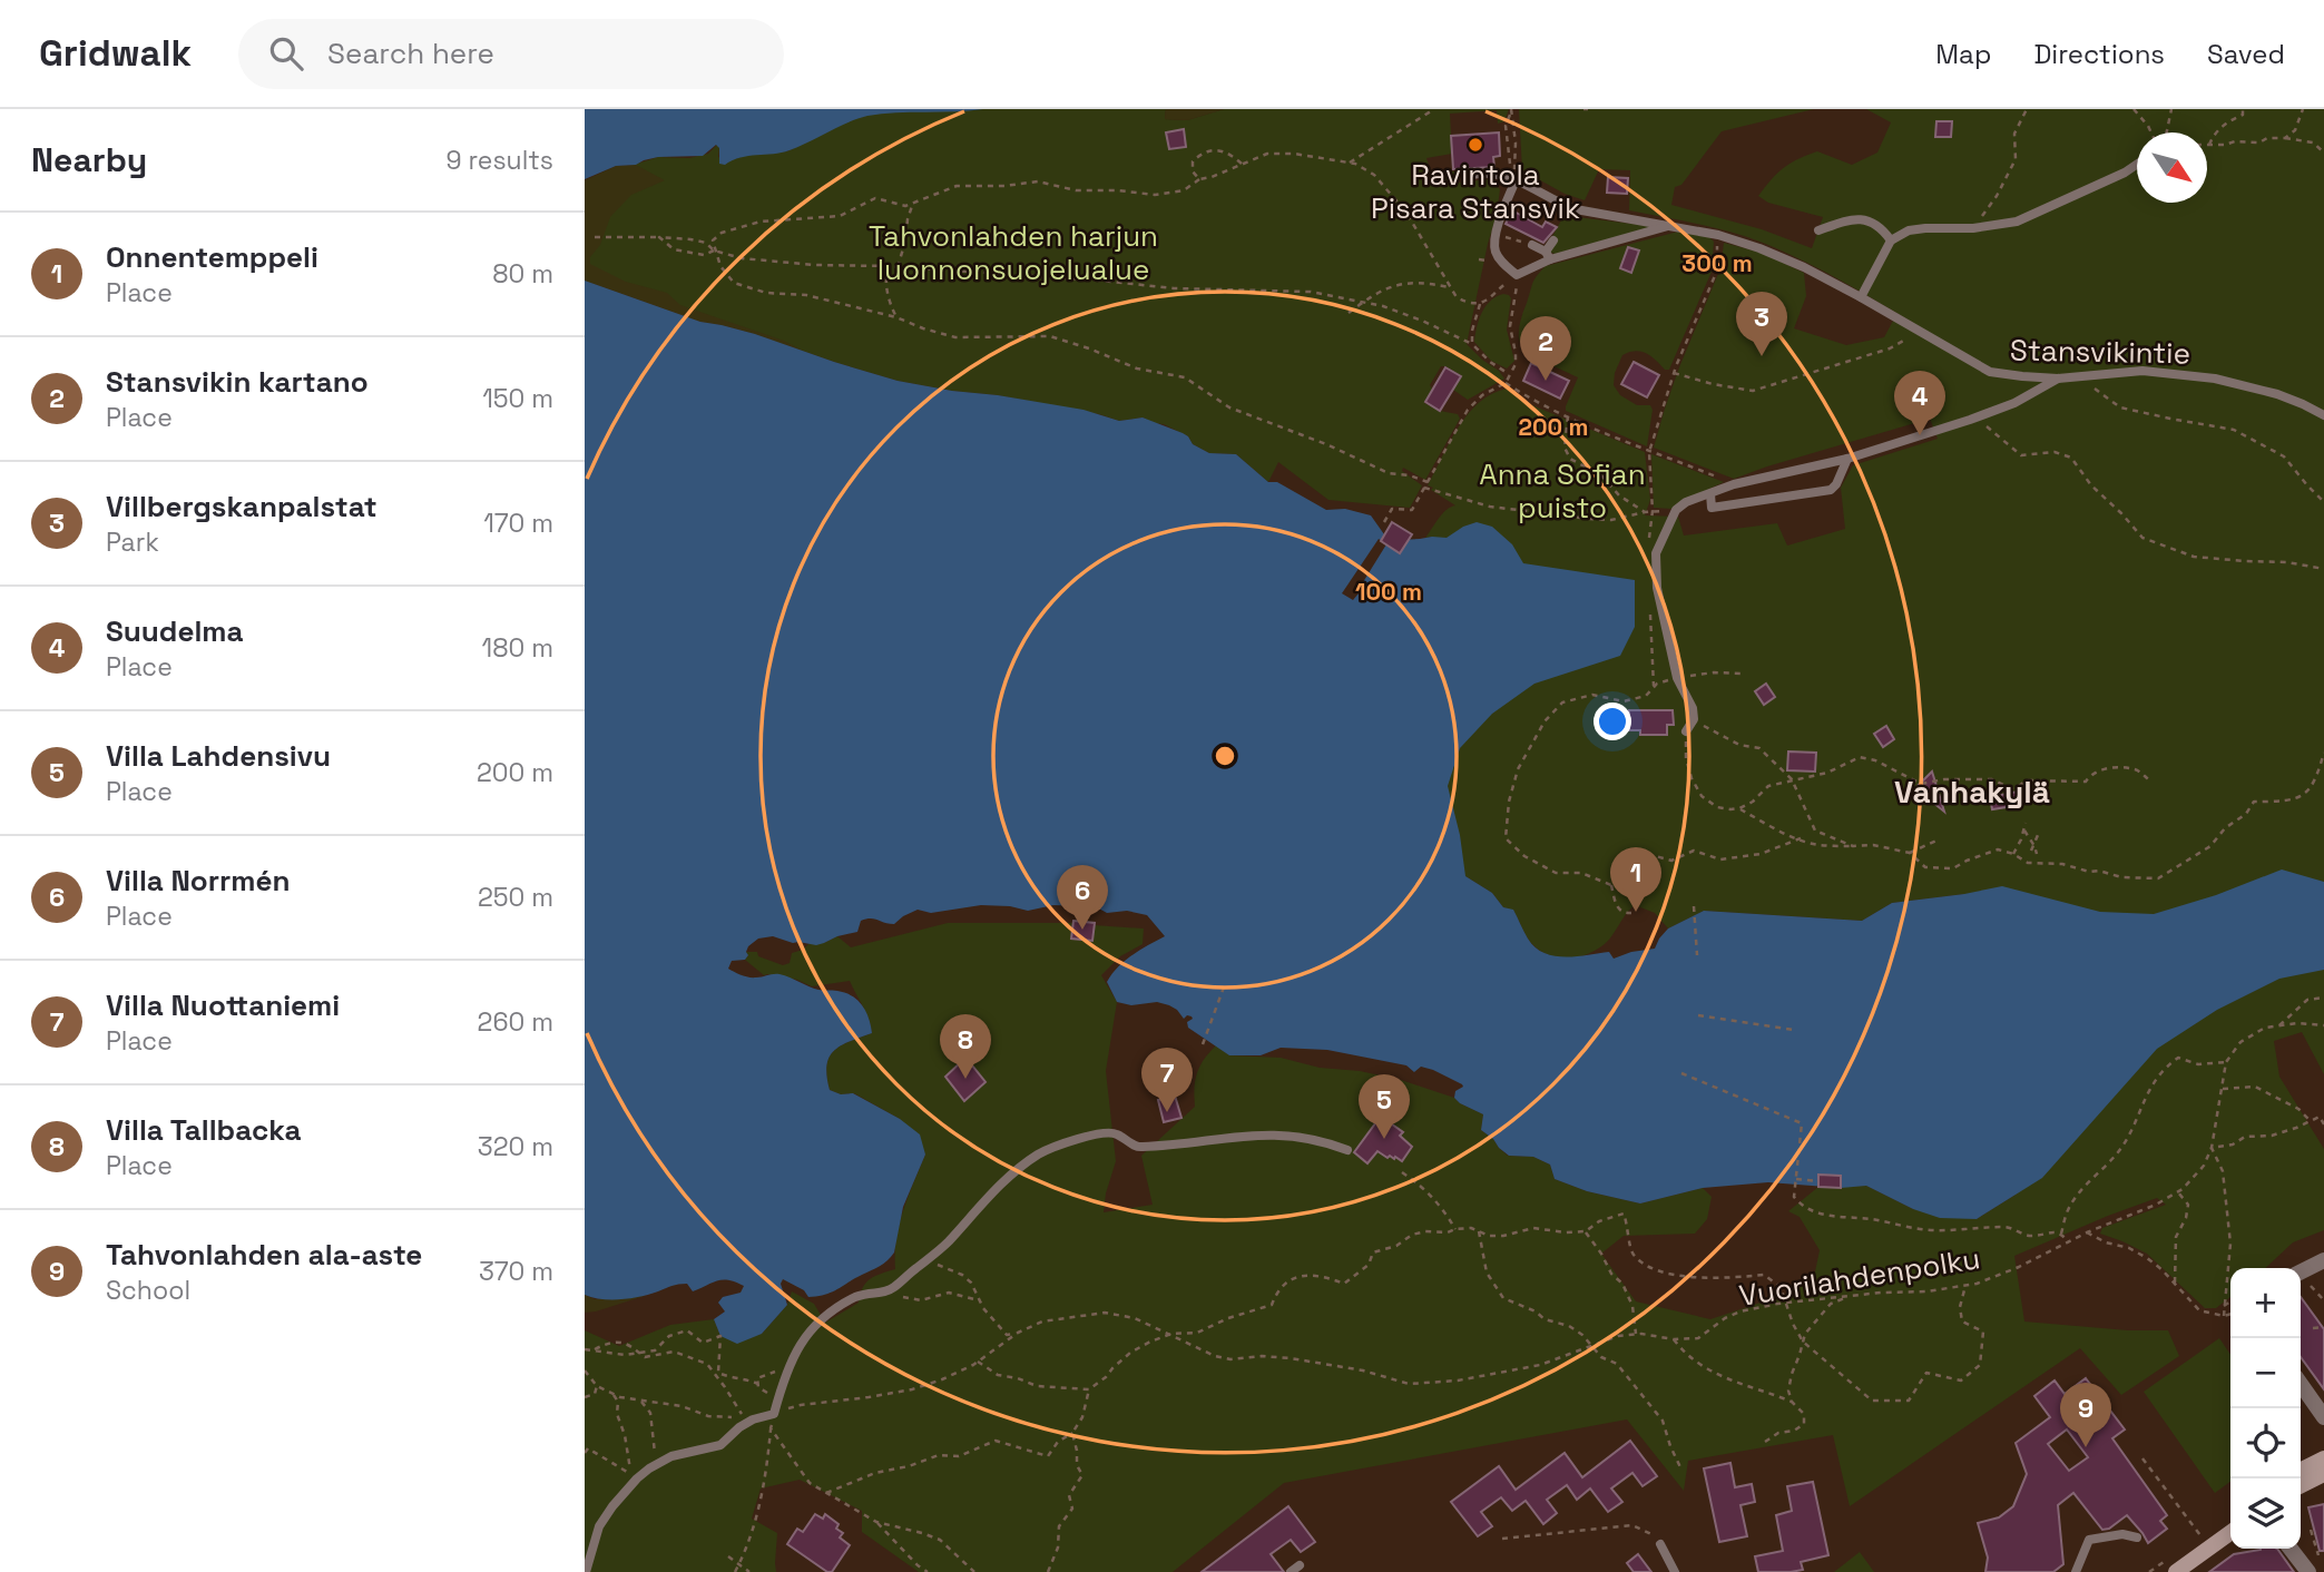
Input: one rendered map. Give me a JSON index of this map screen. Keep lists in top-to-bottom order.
{
  "streets": {
    "lane": ["Stansvikintie"],
    "path": ["Vuorilahdenpolku"]
  },
  "districts": ["Vanhakylä"],
  "parks": ["Tahvonlahden harjun luonnonsuojelualue", "Anna Sofian puisto"],
  "places": ["Ravintola Pisara Stansvik"],
  "north": "bottom right",
  "page": {
    "header": "Gridwalk",
    "search": "Search here",
    "nav": ["Map", "Directions", "Saved"],
    "heading": ["Nearby", "9 results"],
    "list": [
      {
        "mark": "1",
        "name": "Onnentemppeli",
        "note": "Place",
        "value": "80 m"
      },
      {
        "mark": "2",
        "name": "Stansvikin kartano",
        "note": "Place",
        "value": "150 m"
      },
      {
        "mark": "3",
        "name": "Villbergskanpalstat",
        "note": "Park",
        "value": "170 m"
      },
      {
        "mark": "4",
        "name": "Suudelma",
        "note": "Place",
        "value": "180 m"
      },
      {
        "mark": "5",
        "name": "Villa Lahdensivu",
        "note": "Place",
        "value": "200 m"
      },
      {
        "mark": "6",
        "name": "Villa Norrmén",
        "note": "Place",
        "value": "250 m"
      },
      {
        "mark": "7",
        "name": "Villa Nuottaniemi",
        "note": "Place",
        "value": "260 m"
      },
      {
        "mark": "8",
        "name": "Villa Tallbacka",
        "note": "Place",
        "value": "320 m"
      },
      {
        "mark": "9",
        "name": "Tahvonlahden ala-aste",
        "note": "School",
        "value": "370 m"
      }
    ],
    "pins": [
      "3",
      "2",
      "4",
      "1",
      "6",
      "8",
      "7",
      "5",
      "9"
    ],
    "map_buttons": ["+", "−"]
  },
  "rings": ["300 m", "200 m", "100 m"]
}
